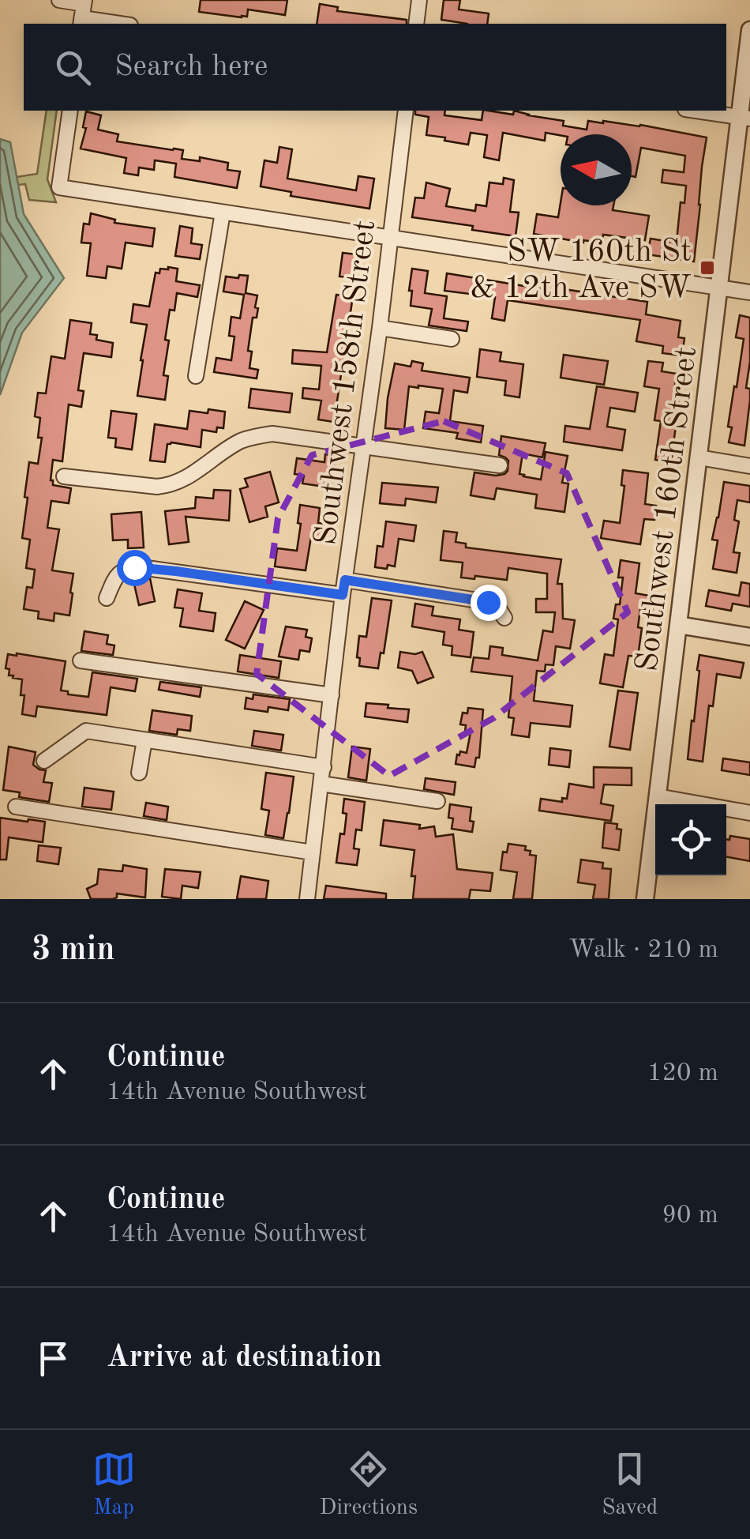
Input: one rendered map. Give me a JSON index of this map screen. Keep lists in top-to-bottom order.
{
  "streets": {
    "street": ["Southwest 158th Street", "Southwest 160th Street"]
  },
  "places": {
    "transit": ["SW 160th St & 12th Ave SW"]
  },
  "north": "left",
  "page": {
    "search": "Search here",
    "heading": ["3 min", "Walk · 210 m"],
    "list": [
      ["Continue", "14th Avenue Southwest", "120 m"],
      ["Continue", "14th Avenue Southwest", "90 m"],
      "Arrive at destination"
    ],
    "nav": ["Map", "Directions", "Saved"]
  }
}
